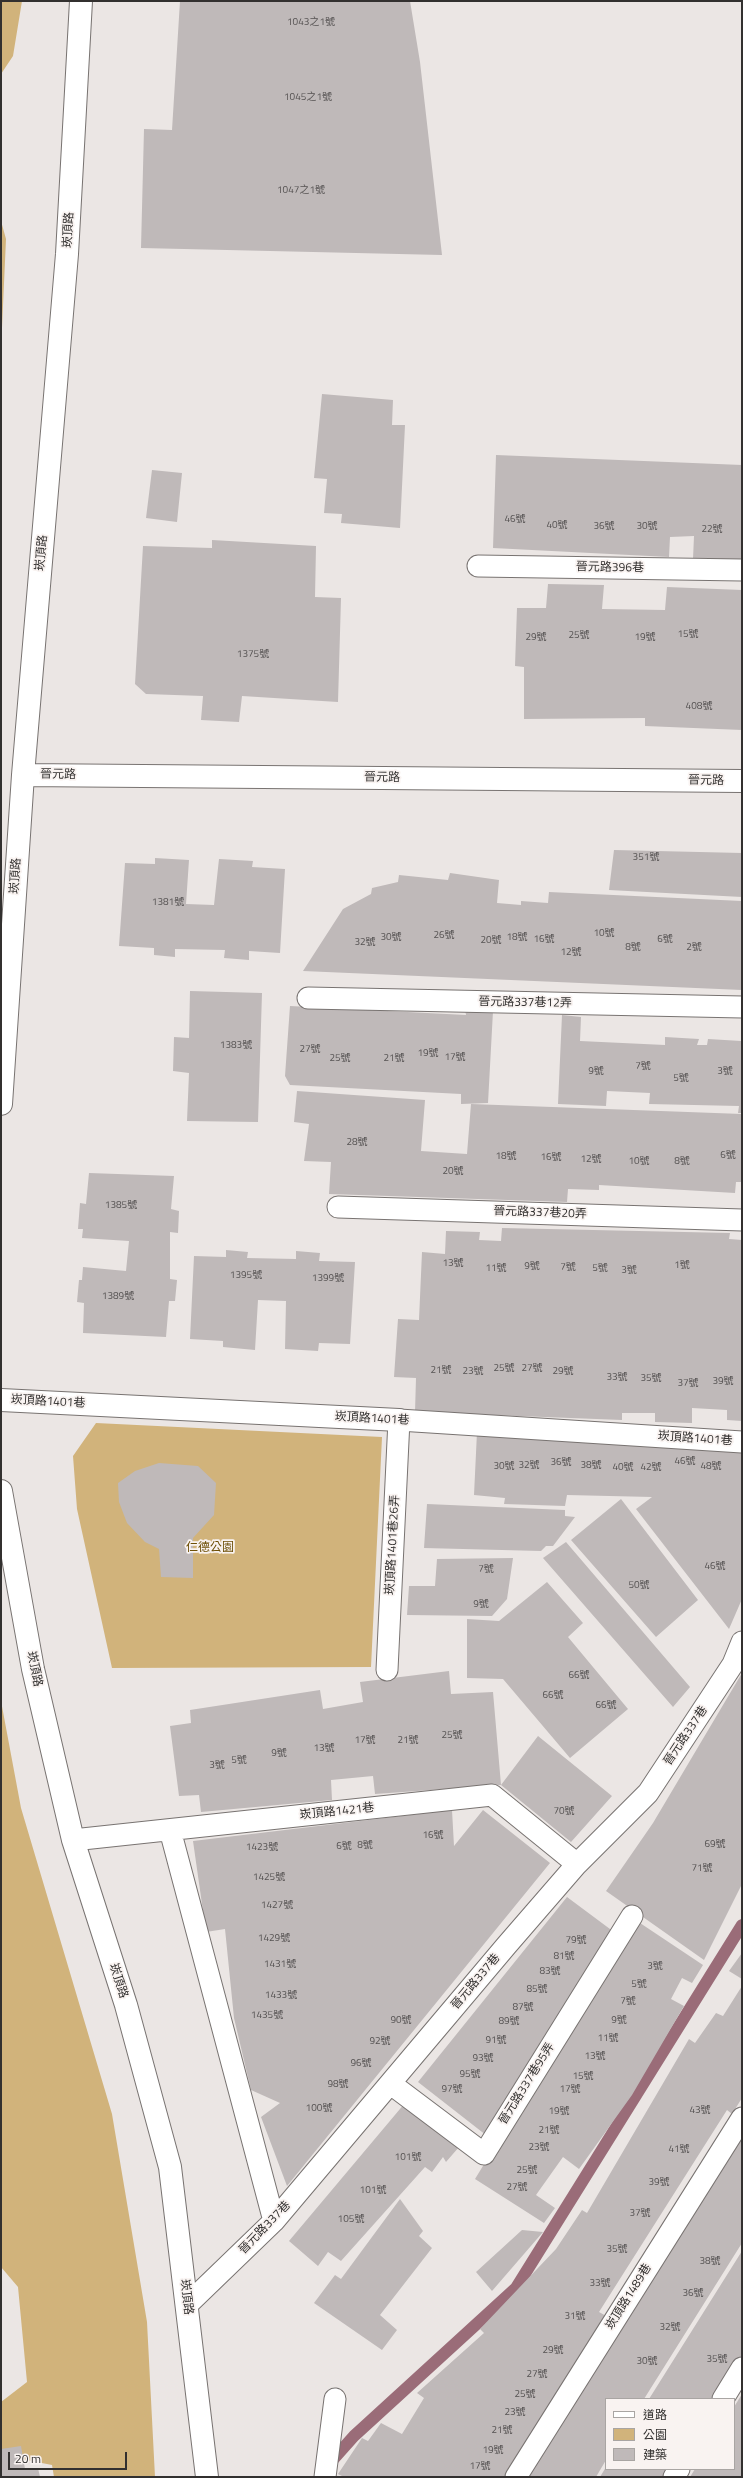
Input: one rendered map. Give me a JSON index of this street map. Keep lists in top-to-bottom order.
{
  "streets": {
    "street": ["崁頂路", "晉元路", "崁頂路1401巷"],
    "lane": [
      "晉元路396巷",
      "晉元路337巷12弄",
      "晉元路337巷20弄",
      "崁頂路1401巷26弄",
      "晉元路337巷",
      "崁頂路1421巷",
      "晉元路337巷95弄",
      "崁頂路1489巷"
    ]
  },
  "crossings": [
    ["崁頂路", "晉元路"],
    ["崁頂路", "晉元路337巷"],
    ["崁頂路", "崁頂路1421巷"],
    ["崁頂路1401巷", "崁頂路1401巷26弄"],
    ["晉元路337巷", "崁頂路1421巷"],
    ["晉元路337巷", "晉元路337巷95弄"]
  ],
  "parks": ["仁德公園"],
  "house_numbers": [
    "1043之1號",
    "1045之1號",
    "1047之1號",
    "46號",
    "40號",
    "36號",
    "30號",
    "22號",
    "15號",
    "25號",
    "29號",
    "19號",
    "1375號",
    "408號",
    "351號",
    "1381號",
    "10號",
    "26號",
    "30號",
    "18號",
    "16號",
    "6號",
    "20號",
    "32號",
    "8號",
    "2號",
    "12號",
    "1383號",
    "27號",
    "19號",
    "17號",
    "25號",
    "21號",
    "7號",
    "9號",
    "3號",
    "5號",
    "28號",
    "6號",
    "18號",
    "16號",
    "12號",
    "10號",
    "8號",
    "20號",
    "1385號",
    "13號",
    "1號",
    "9號",
    "7號",
    "11號",
    "5號",
    "3號",
    "1395號",
    "1399號",
    "1389號",
    "25號",
    "27號",
    "21號",
    "23號",
    "29號",
    "33號",
    "35號",
    "39號",
    "37號",
    "46號",
    "36號",
    "32號",
    "38號",
    "30號",
    "48號",
    "40號",
    "42號",
    "46號",
    "7號",
    "50號",
    "9號",
    "66號",
    "66號",
    "66號",
    "25號",
    "17號",
    "21號",
    "13號",
    "9號",
    "5號",
    "3號",
    "70號",
    "16號",
    "69號",
    "8號",
    "6號",
    "1423號",
    "71號",
    "1425號",
    "1427號",
    "1429號",
    "79號",
    "81號",
    "1431號",
    "3號",
    "83號",
    "5號",
    "85號",
    "1433號",
    "7號",
    "87號",
    "1435號",
    "90號",
    "9號",
    "89號",
    "11號",
    "91號",
    "92號",
    "13號",
    "93號",
    "96號",
    "95號",
    "15號",
    "98號",
    "97號",
    "17號",
    "100號",
    "43號",
    "19號",
    "21號",
    "23號",
    "41號",
    "101號",
    "25號",
    "39號",
    "27號",
    "101號",
    "37號",
    "105號",
    "35號",
    "38號",
    "33號",
    "36號",
    "31號",
    "32號",
    "29號",
    "35號",
    "30號",
    "27號",
    "25號",
    "23號",
    "21號",
    "19號",
    "17號"
  ],
  "legend": ["道路", "公園", "建築"],
  "scale_bar": "20 m"
}
